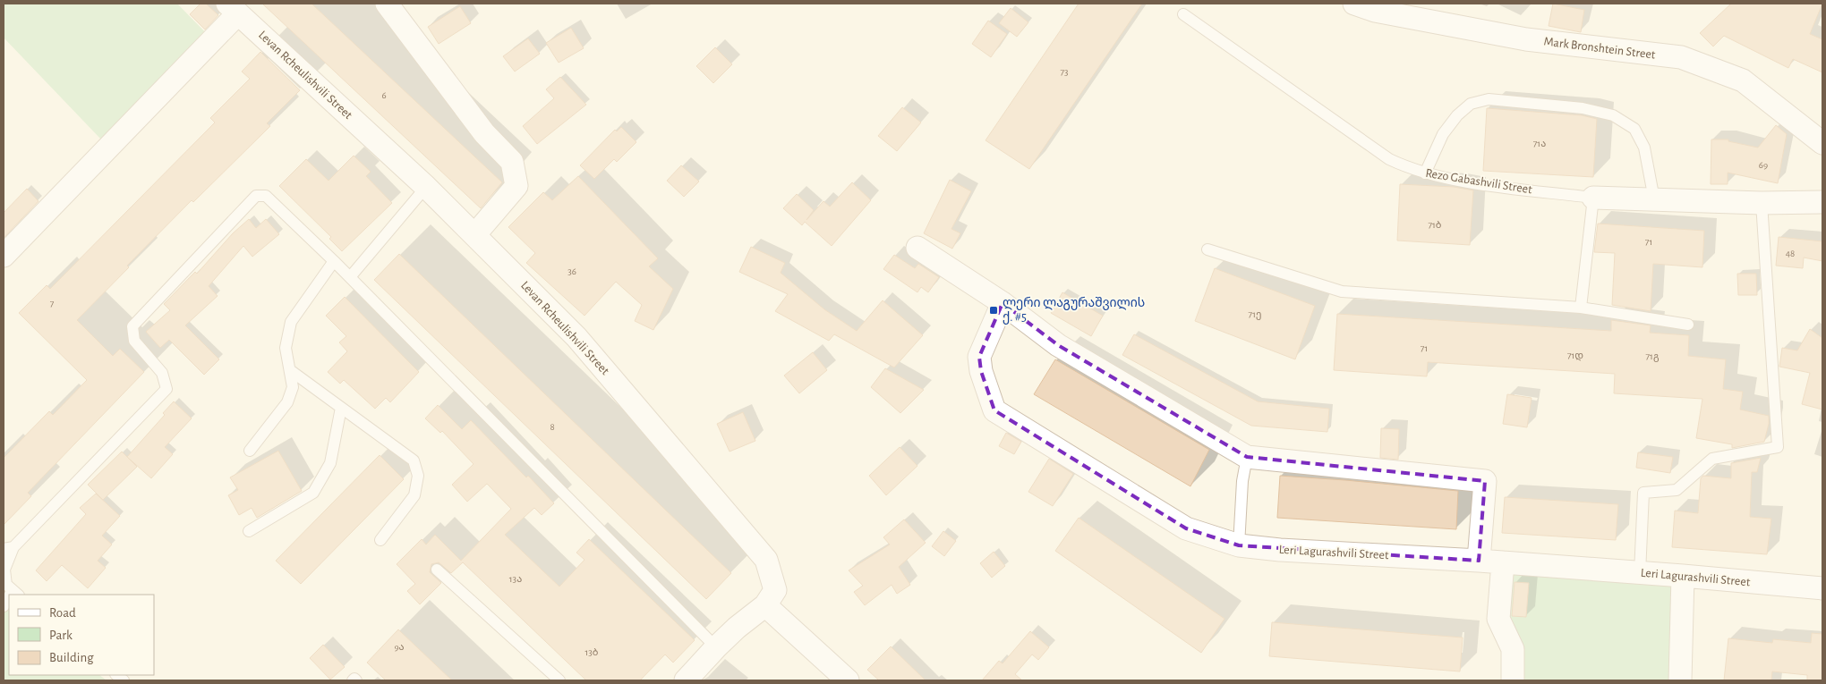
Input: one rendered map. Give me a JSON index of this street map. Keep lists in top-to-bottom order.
{
  "streets": {
    "street": [
      "Mark Bronshtein Street",
      "Levan Rcheulishvili Street",
      "Rezo Gabashvili Street",
      "Leri Lagurashvili Street"
    ]
  },
  "places": {
    "transit": ["ლერი ლაგურაშვილის ქ. #5"]
  },
  "house_numbers": [
    "73",
    "6",
    "71ა",
    "69",
    "71ბ",
    "71",
    "48",
    "36",
    "7",
    "71ე",
    "71",
    "71დ",
    "71გ",
    "8",
    "13ა",
    "9ა",
    "13ბ"
  ],
  "legend": ["Road", "Park", "Building"]
}
